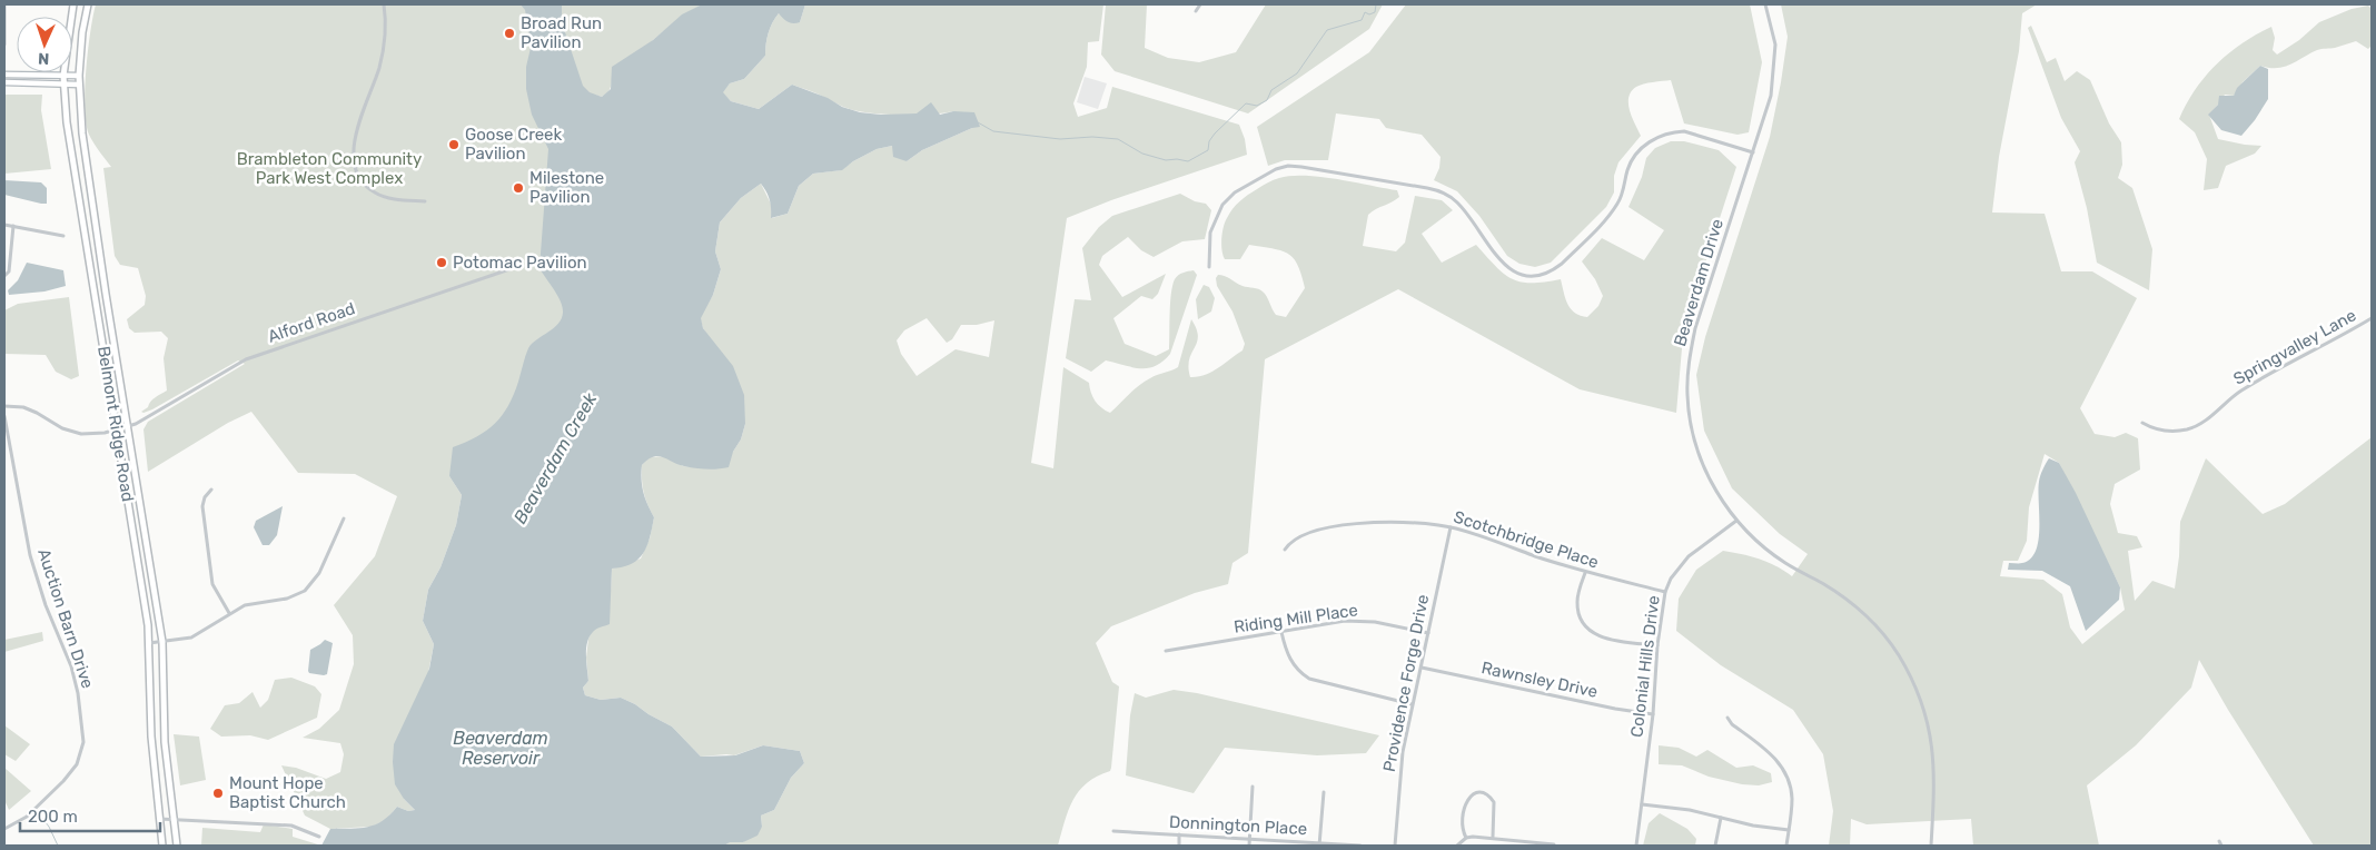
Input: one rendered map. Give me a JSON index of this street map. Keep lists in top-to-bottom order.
{
  "streets": {
    "main road": ["Belmont Ridge Road"],
    "street": [
      "Beaverdam Drive",
      "Alford Road",
      "Springvalley Lane",
      "Scotchbridge Place",
      "Auction Barn Drive",
      "Riding Mill Place",
      "Colonial Hills Drive",
      "Rawnsley Drive",
      "Providence Forge Drive",
      "Donnington Place"
    ]
  },
  "crossings": [
    ["Beaverdam Drive", "Colonial Hills Drive"],
    ["Alford Road", "Belmont Ridge Road"],
    ["Scotchbridge Place", "Colonial Hills Drive"],
    ["Scotchbridge Place", "Providence Forge Drive"],
    ["Riding Mill Place", "Providence Forge Drive"],
    ["Colonial Hills Drive", "Rawnsley Drive"],
    ["Rawnsley Drive", "Providence Forge Drive"]
  ],
  "water": ["Beaverdam Creek", "Beaverdam Reservoir"],
  "parks": ["Brambleton Community Park West Complex"],
  "places": [
    "Broad Run Pavilion",
    "Goose Creek Pavilion",
    "Milestone Pavilion",
    "Potomac Pavilion",
    "Mount Hope Baptist Church"
  ],
  "scale_bar": "200 m",
  "north": "bottom"
}
